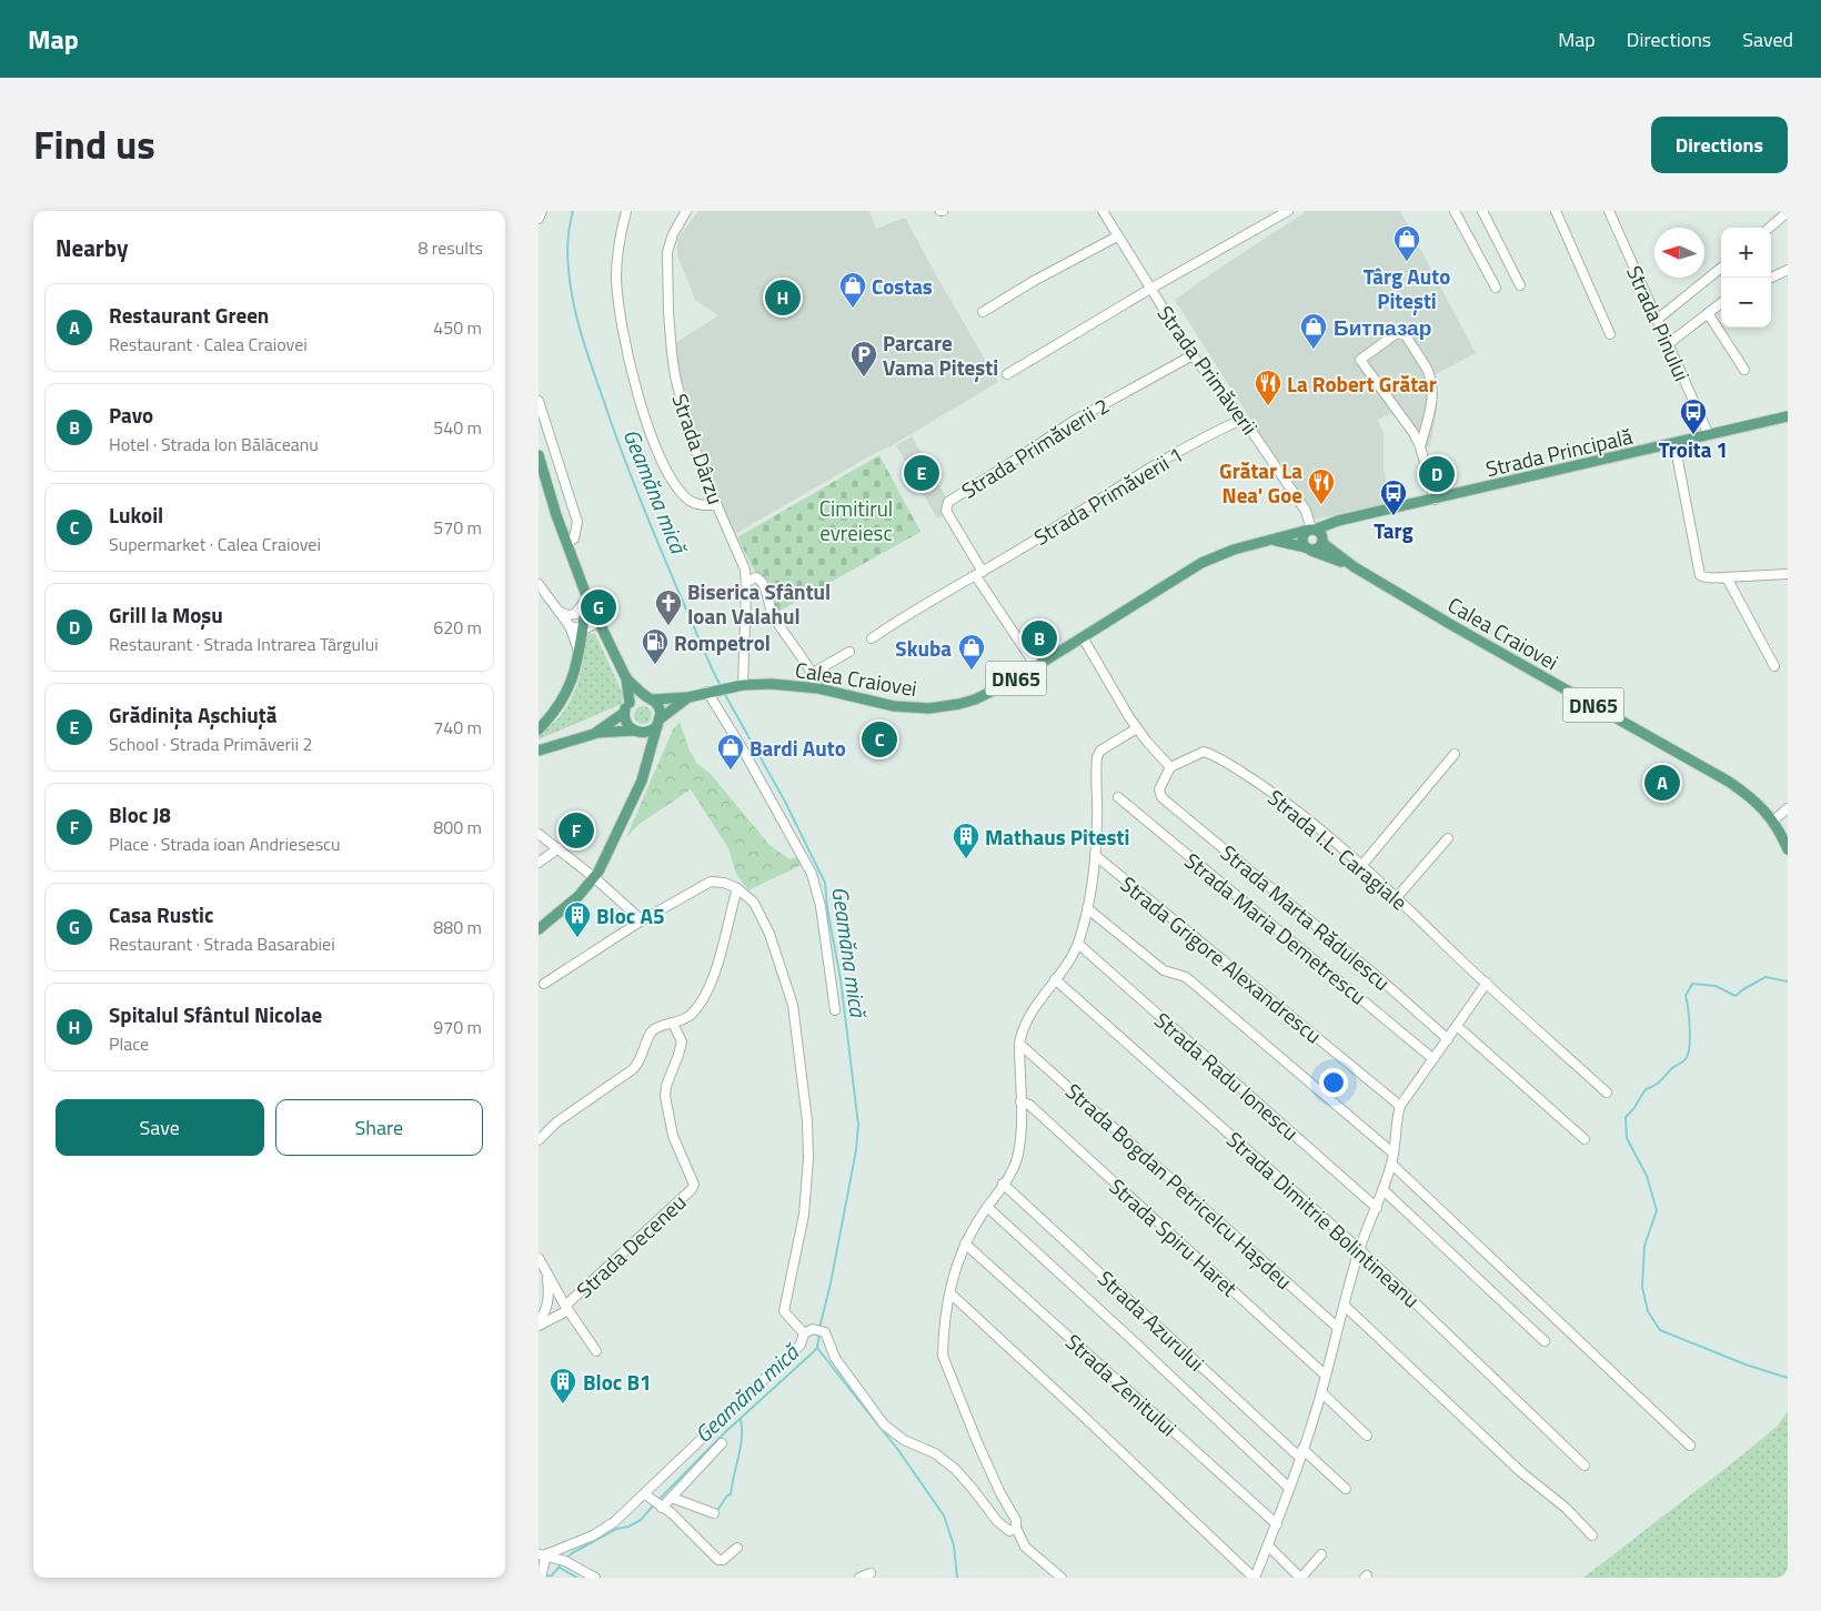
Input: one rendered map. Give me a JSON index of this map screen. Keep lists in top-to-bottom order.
{
  "streets": {
    "main road": ["Strada Principală", "Calea Craiovei", "DN65"],
    "street": [
      "Strada Pinului",
      "Strada Primăverii",
      "Strada Primăverii 2",
      "Strada Dârzu",
      "Strada Primăverii 1",
      "Strada I.L. Caragiale",
      "Strada Marta Rădulescu",
      "Strada Maria Demetrescu",
      "Strada Grigore Alexandrescu",
      "Strada Radu Ionescu",
      "Strada Bogdan Petricelcu Hașdeu",
      "Strada Dimitrie Bolintineanu",
      "Strada Spiru Haret",
      "Strada Deceneu",
      "Strada Azurului",
      "Strada Zenitului"
    ]
  },
  "crossings": [
    ["Strada Pinului", "Strada Principală"],
    ["Strada Primăverii", "Strada Primăverii 2"],
    ["Strada Primăverii", "Strada Principală"],
    ["Strada Primăverii", "Strada Primăverii 1"],
    ["Strada Primăverii", "Calea Craiovei"],
    ["Strada Primăverii", "DN65"],
    ["Strada Primăverii 2", "Strada Primăverii 1"],
    ["Strada Primăverii 2", "Calea Craiovei"],
    ["Strada Dârzu", "Calea Craiovei"],
    ["Strada Principală", "Calea Craiovei"],
    ["Strada Principală", "DN65"],
    ["Calea Craiovei", "DN65"],
    ["Strada I.L. Caragiale", "Strada Marta Rădulescu"]
  ],
  "water": ["Geamăna mică"],
  "parks": ["Cimitirul evreiesc"],
  "places": {
    "shop": [
      "Târg Auto Pitești",
      "Costas",
      "Битпазар",
      "Skuba",
      "Bardi Auto"
    ],
    "parking": ["Parcare Vama Pitești"],
    "restaurant": ["La Robert Grătar", "Grătar La Nea' Goe"],
    "bus stop": ["Troita 1", "Targ"],
    "church": ["Biserica Sfântul Ioan Valahul"],
    "fuel station": ["Rompetrol"],
    "building": ["Mathaus Pitesti", "Bloc A5", "Bloc B1"]
  },
  "north": "left",
  "page": {
    "header": "Map",
    "nav": ["Map", "Directions", "Saved"],
    "title": "Find us",
    "buttons": [
      "Directions",
      ["Save", "Share"]
    ],
    "heading": ["Nearby", "8 results"],
    "map_buttons": ["+", "−"],
    "pins": [
      "H",
      "E",
      "D",
      "G",
      "B",
      "C",
      "A",
      "F"
    ],
    "list": [
      {
        "mark": "A",
        "name": "Restaurant Green",
        "note": "Restaurant · Calea Craiovei",
        "value": "450 m"
      },
      {
        "mark": "B",
        "name": "Pavo",
        "note": "Hotel · Strada Ion Bălăceanu",
        "value": "540 m"
      },
      {
        "mark": "C",
        "name": "Lukoil",
        "note": "Supermarket · Calea Craiovei",
        "value": "570 m"
      },
      {
        "mark": "D",
        "name": "Grill la Moșu",
        "note": "Restaurant · Strada Intrarea Târgului",
        "value": "620 m"
      },
      {
        "mark": "E",
        "name": "Grădinița Așchiuță",
        "note": "School · Strada Primăverii 2",
        "value": "740 m"
      },
      {
        "mark": "F",
        "name": "Bloc J8",
        "note": "Place · Strada ioan Andriesescu",
        "value": "800 m"
      },
      {
        "mark": "G",
        "name": "Casa Rustic",
        "note": "Restaurant · Strada Basarabiei",
        "value": "880 m"
      },
      {
        "mark": "H",
        "name": "Spitalul Sfântul Nicolae",
        "note": "Place",
        "value": "970 m"
      }
    ]
  }
}
